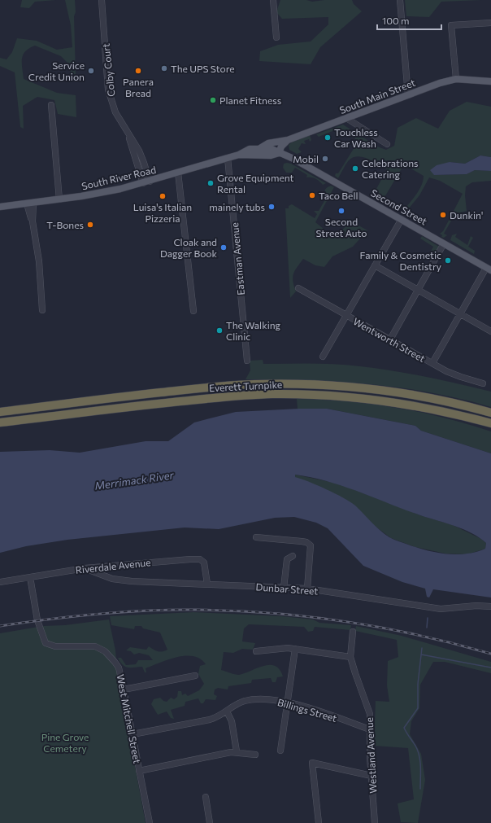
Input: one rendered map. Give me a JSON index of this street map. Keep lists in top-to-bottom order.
{
  "streets": {
    "highway": ["Everett Turnpike"],
    "main road": ["South Main Street", "South River Road", "Second Street"],
    "street": [
      "Colby Court",
      "Eastman Avenue",
      "Wentworth Street",
      "Riverdale Avenue",
      "Dunbar Street",
      "Billings Street",
      "West Mitchell Street",
      "Westland Avenue"
    ]
  },
  "crossings": [
    ["Colby Court", "South River Road"],
    ["South Main Street", "South River Road"],
    ["South River Road", "Second Street"],
    ["South River Road", "Eastman Avenue"],
    ["Riverdale Avenue", "Dunbar Street"],
    ["Riverdale Avenue", "West Mitchell Street"],
    ["Billings Street", "West Mitchell Street"],
    ["Billings Street", "Westland Avenue"]
  ],
  "water": ["Merrimack River"],
  "parks": ["Pine Grove Cemetery"],
  "places": [
    "The UPS Store",
    "Service Credit Union",
    "Panera Bread",
    "Planet Fitness",
    "Touchless Car Wash",
    "Mobil",
    "Celebrations Catering",
    "Grove Equipment Rental",
    "Taco Bell",
    "Luisa's Italian Pizzeria",
    "mainely tubs",
    "Second Street Auto",
    "Dunkin'",
    "T-Bones",
    "Cloak and Dagger Book",
    "Family & Cosmetic Dentistry",
    "The Walking Clinic"
  ],
  "scale_bar": "100 m"
}
